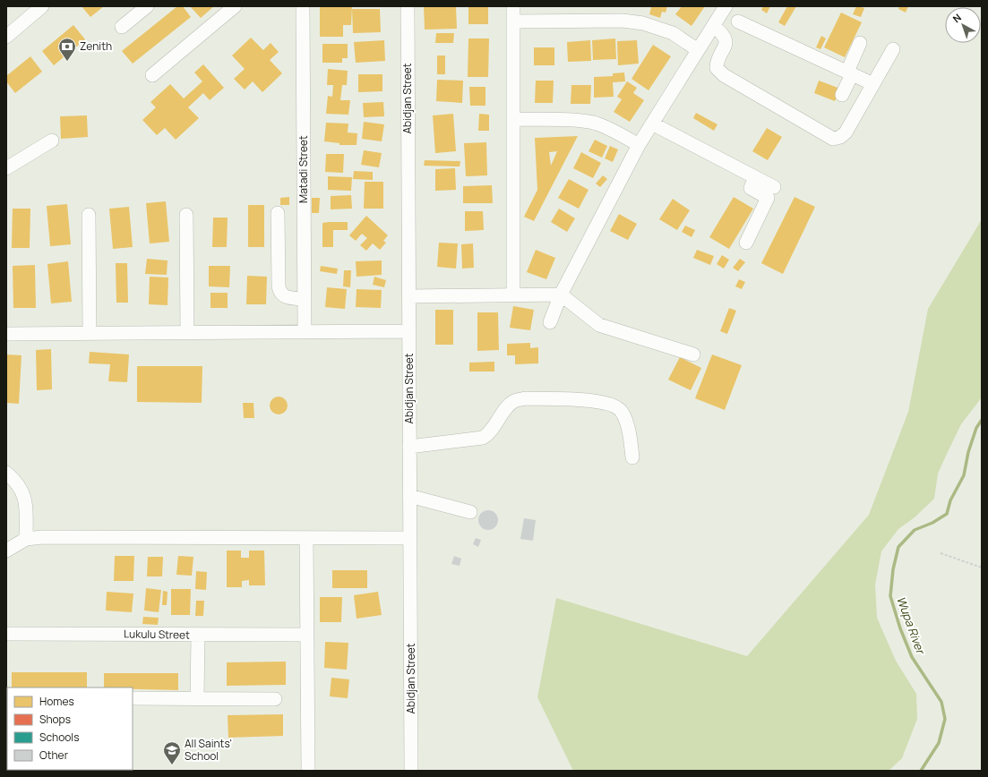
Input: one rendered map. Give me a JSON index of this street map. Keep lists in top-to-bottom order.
{
  "streets": {
    "street": ["Abidjan Street", "Matadi Street", "Lukulu Street"]
  },
  "water": ["Wupa River"],
  "places": {
    "bank": ["Zenith"],
    "school or university": ["All Saints' School"]
  },
  "legend": [
    "Homes",
    "Shops",
    "Schools",
    "Other"
  ],
  "north": "top left"
}
